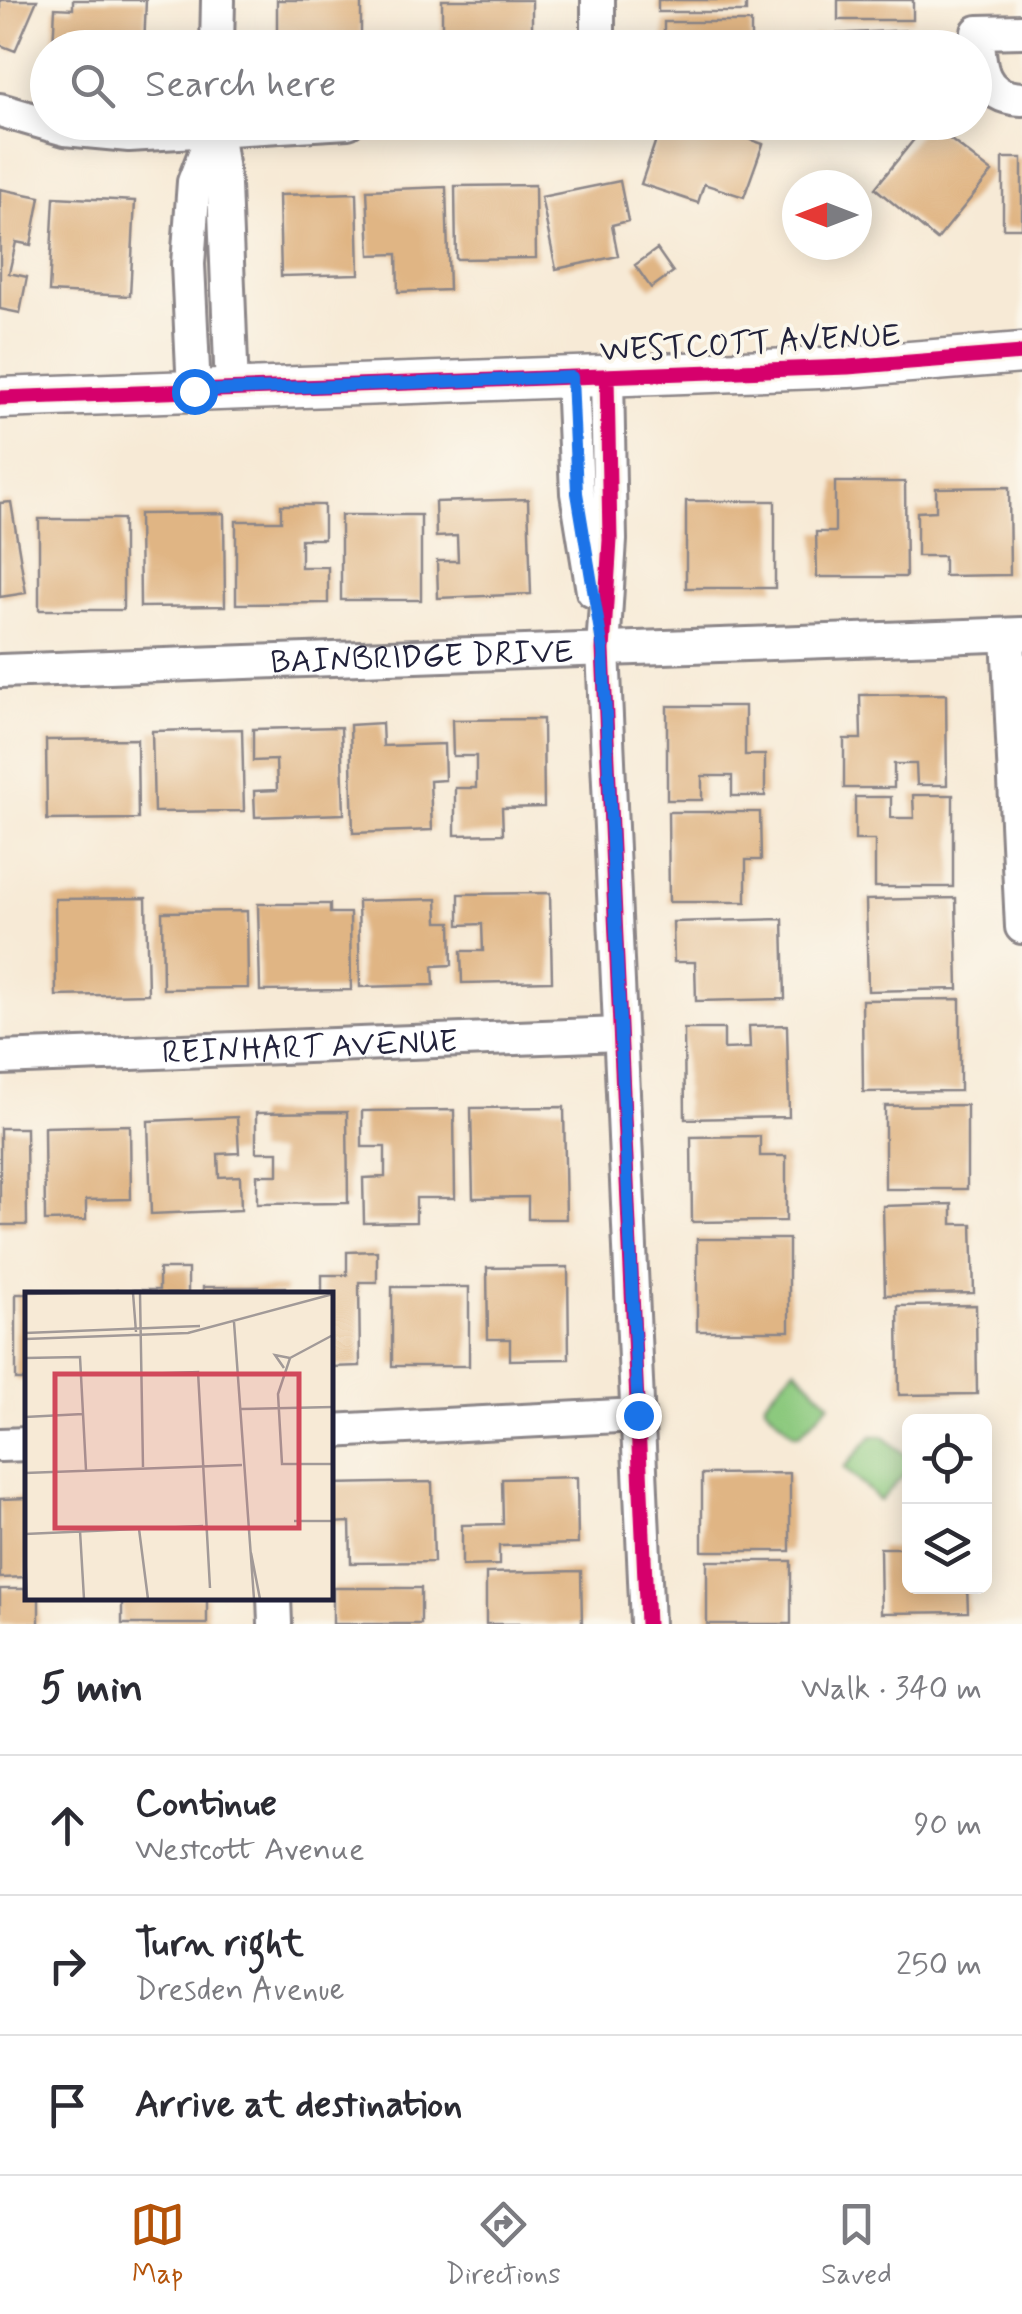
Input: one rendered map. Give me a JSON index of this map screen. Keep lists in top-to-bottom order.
{
  "streets": {
    "street": ["WESTCOTT AVENUE", "BAINBRIDGE DRIVE", "REINHART AVENUE"]
  },
  "north": "left",
  "page": {
    "search": "Search here",
    "heading": ["5 min", "Walk · 340 m"],
    "list": [
      ["Continue", "Westcott Avenue", "90 m"],
      ["Turn right", "Dresden Avenue", "250 m"],
      "Arrive at destination"
    ],
    "nav": ["Map", "Directions", "Saved"]
  }
}
